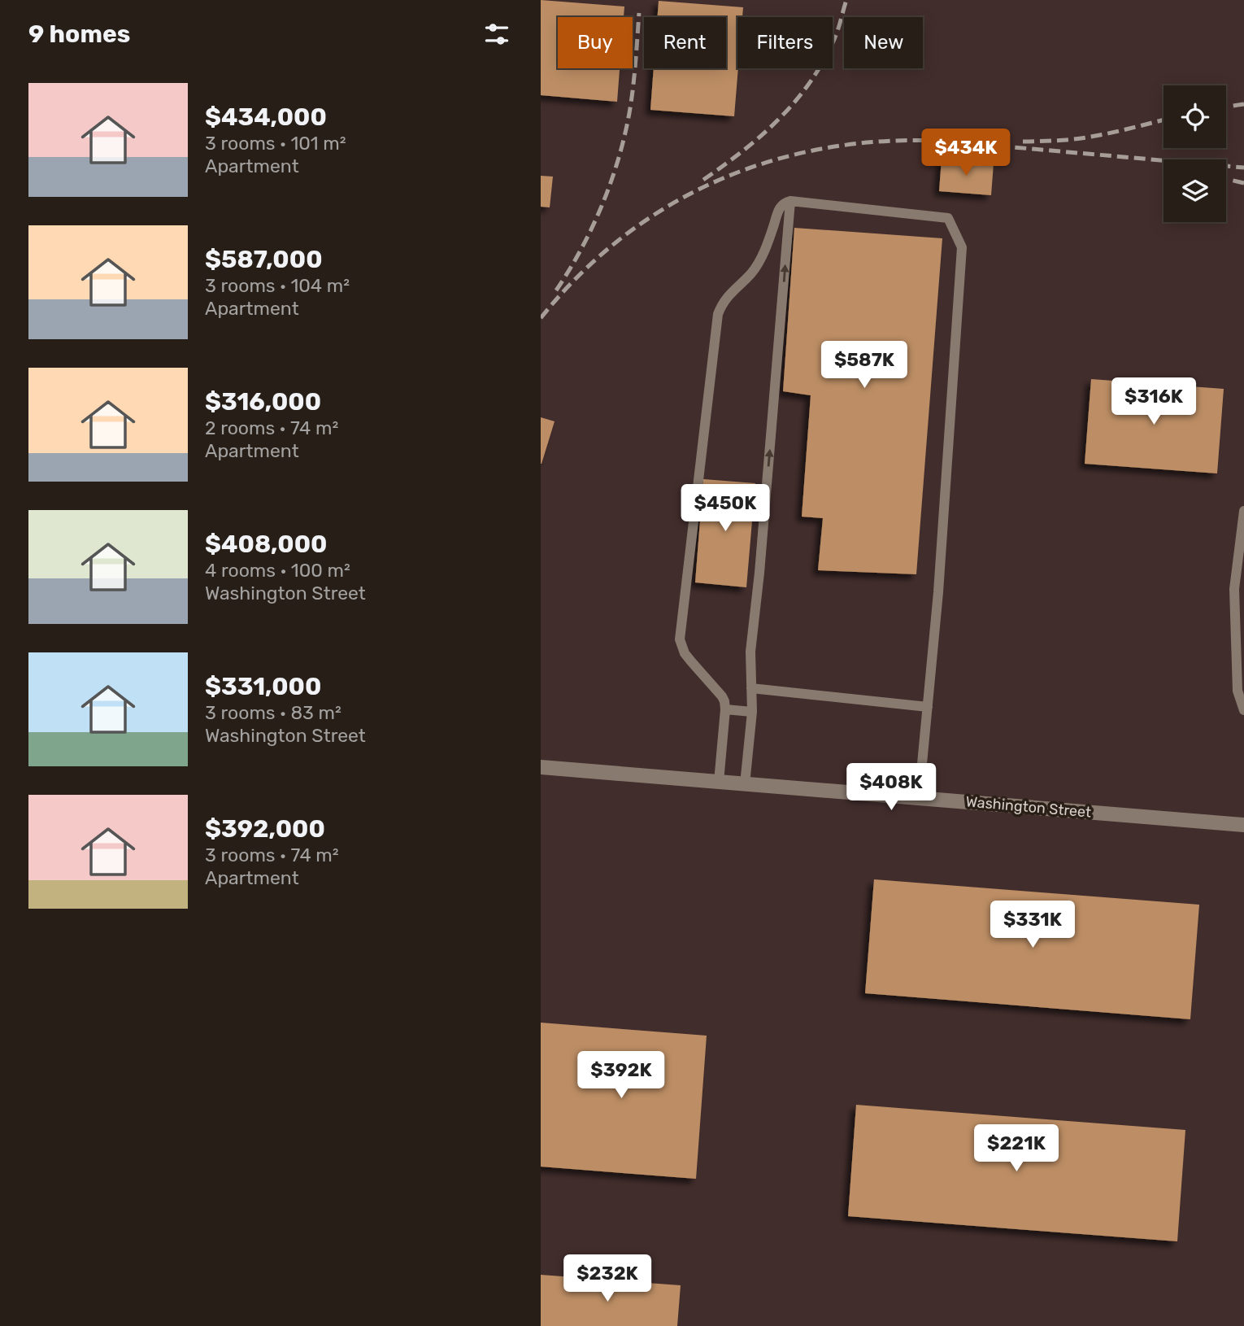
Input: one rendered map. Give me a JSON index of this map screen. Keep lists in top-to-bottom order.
{
  "streets": {
    "street": ["Washington Street"]
  },
  "page": {
    "heading": "9 homes",
    "chip": [
      "Buy",
      "Rent",
      "Filters",
      "New"
    ],
    "list": [
      {
        "name": "$434,000",
        "note": "3 rooms · 101 m² · Apartment"
      },
      {
        "name": "$587,000",
        "note": "3 rooms · 104 m² · Apartment"
      },
      {
        "name": "$316,000",
        "note": "2 rooms · 74 m² · Apartment"
      },
      {
        "name": "$408,000",
        "note": "4 rooms · 100 m² · Washington Street"
      },
      {
        "name": "$331,000",
        "note": "3 rooms · 83 m² · Washington Street"
      },
      {
        "name": "$392,000",
        "note": "3 rooms · 74 m² · Apartment"
      }
    ],
    "price": [
      "$434K",
      "$587K",
      "$316K",
      "$450K",
      "$408K",
      "$331K",
      "$392K",
      "$221K",
      "$232K"
    ]
  }
}
